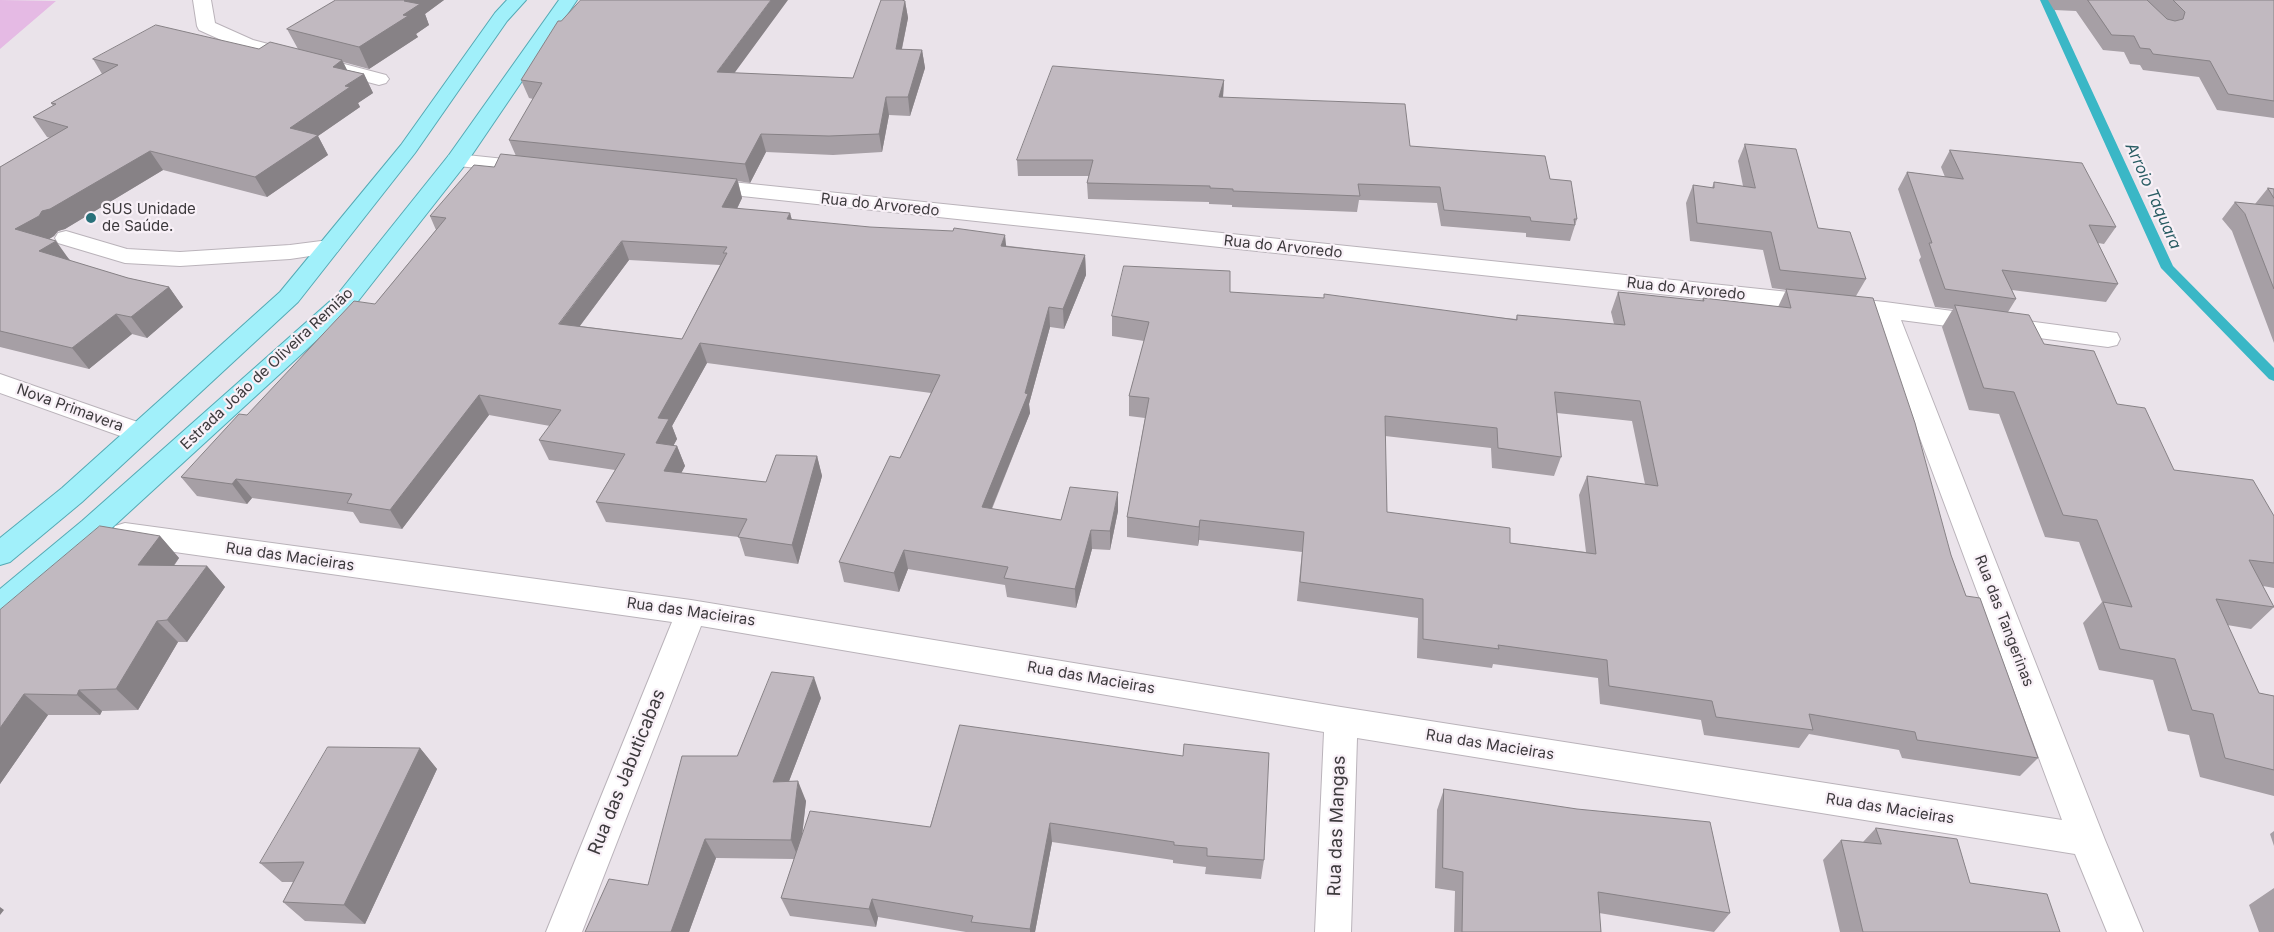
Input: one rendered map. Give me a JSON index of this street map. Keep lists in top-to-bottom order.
{
  "streets": {
    "main road": ["Estrada João de Oliveira Remião"],
    "street": [
      "Rua do Arvoredo",
      "Nova Primavera",
      "Rua das Macieiras",
      "Rua das Tangerinas",
      "Rua das Jabuticabas",
      "Rua das Mangas"
    ]
  },
  "crossings": [
    ["Rua do Arvoredo", "Rua das Tangerinas"],
    ["Estrada João de Oliveira Remião", "Rua das Macieiras"],
    ["Rua das Macieiras", "Rua das Tangerinas"],
    ["Rua das Macieiras", "Rua das Jabuticabas"],
    ["Rua das Macieiras", "Rua das Mangas"]
  ],
  "water": ["Arroio Taquara"],
  "places": ["SUS Unidade de Saúde."]
}
